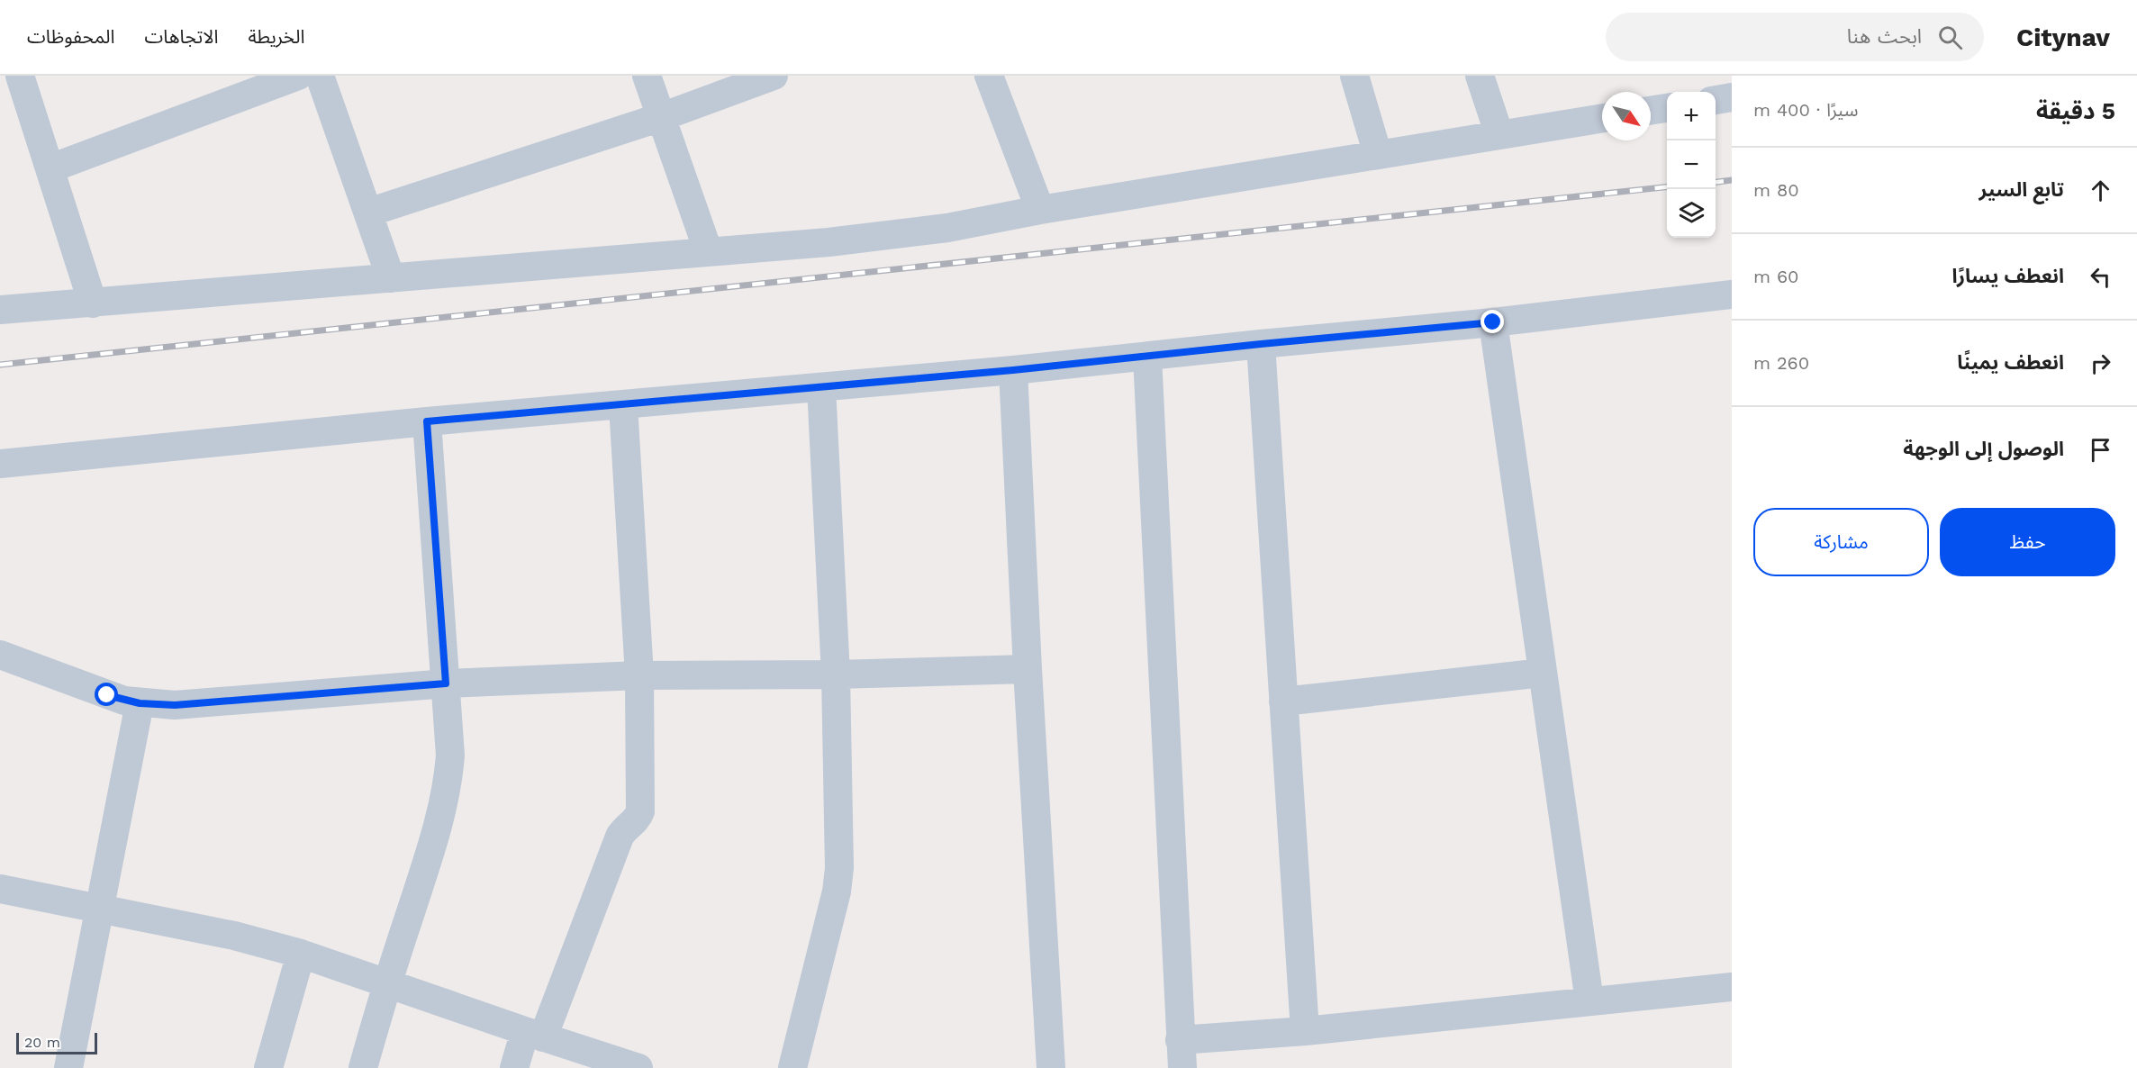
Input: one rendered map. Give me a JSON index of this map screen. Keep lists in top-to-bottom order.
{
  "scale_bar": "20 m",
  "north": "bottom right",
  "page": {
    "header": "Citynav",
    "search": "ابحث هنا",
    "nav": ["الخريطة", "الاتجاهات", "المحفوظات"],
    "heading": ["5 دقيقة", "سيرًا · 400 m"],
    "map_buttons": ["+", "−"],
    "list": [
      ["تابع السير", "80 m"],
      ["انعطف يسارًا", "60 m"],
      ["انعطف يمينًا", "260 m"],
      "الوصول إلى الوجهة"
    ],
    "buttons": ["حفظ", "مشاركة"],
    "scale": "20 m"
  }
}
